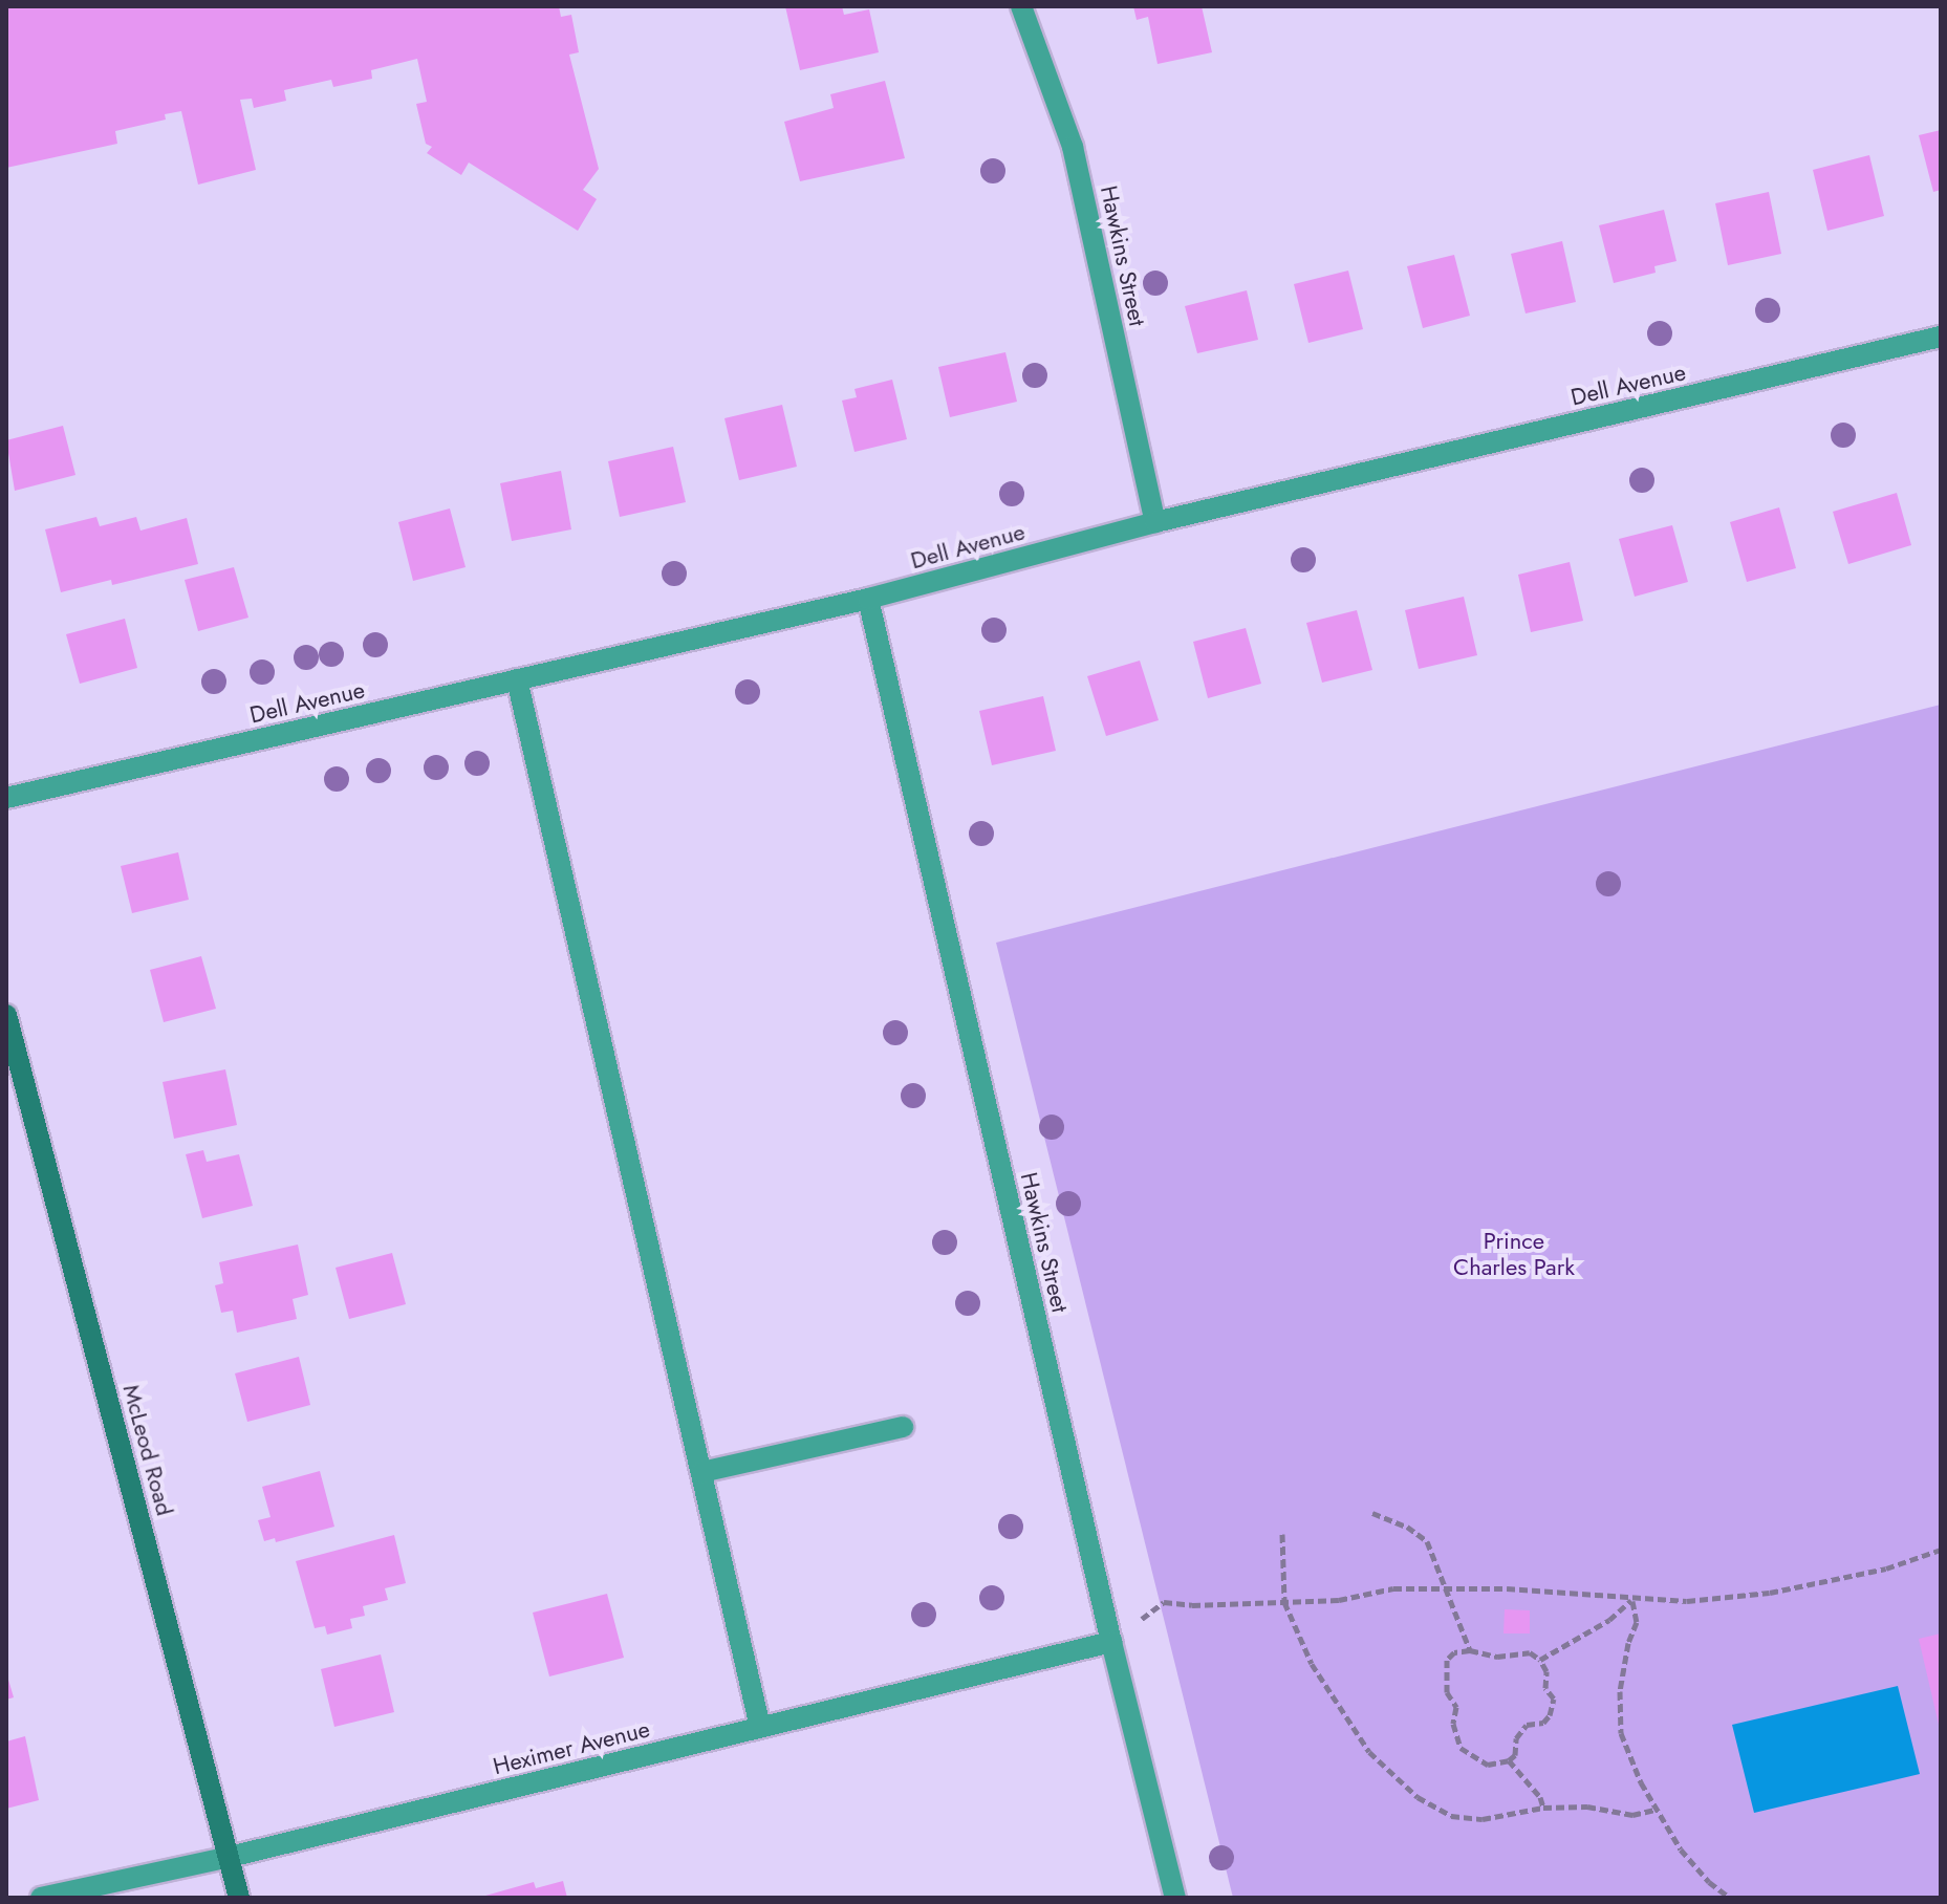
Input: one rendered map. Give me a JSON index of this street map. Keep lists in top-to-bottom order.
{
  "streets": {
    "main road": ["McLeod Road"],
    "street": ["Hawkins Street", "Dell Avenue", "Heximer Avenue"]
  },
  "crossings": [
    ["Hawkins Street", "Dell Avenue"],
    ["Hawkins Street", "Heximer Avenue"],
    ["McLeod Road", "Heximer Avenue"]
  ],
  "parks": ["Prince Charles Park"]
}
